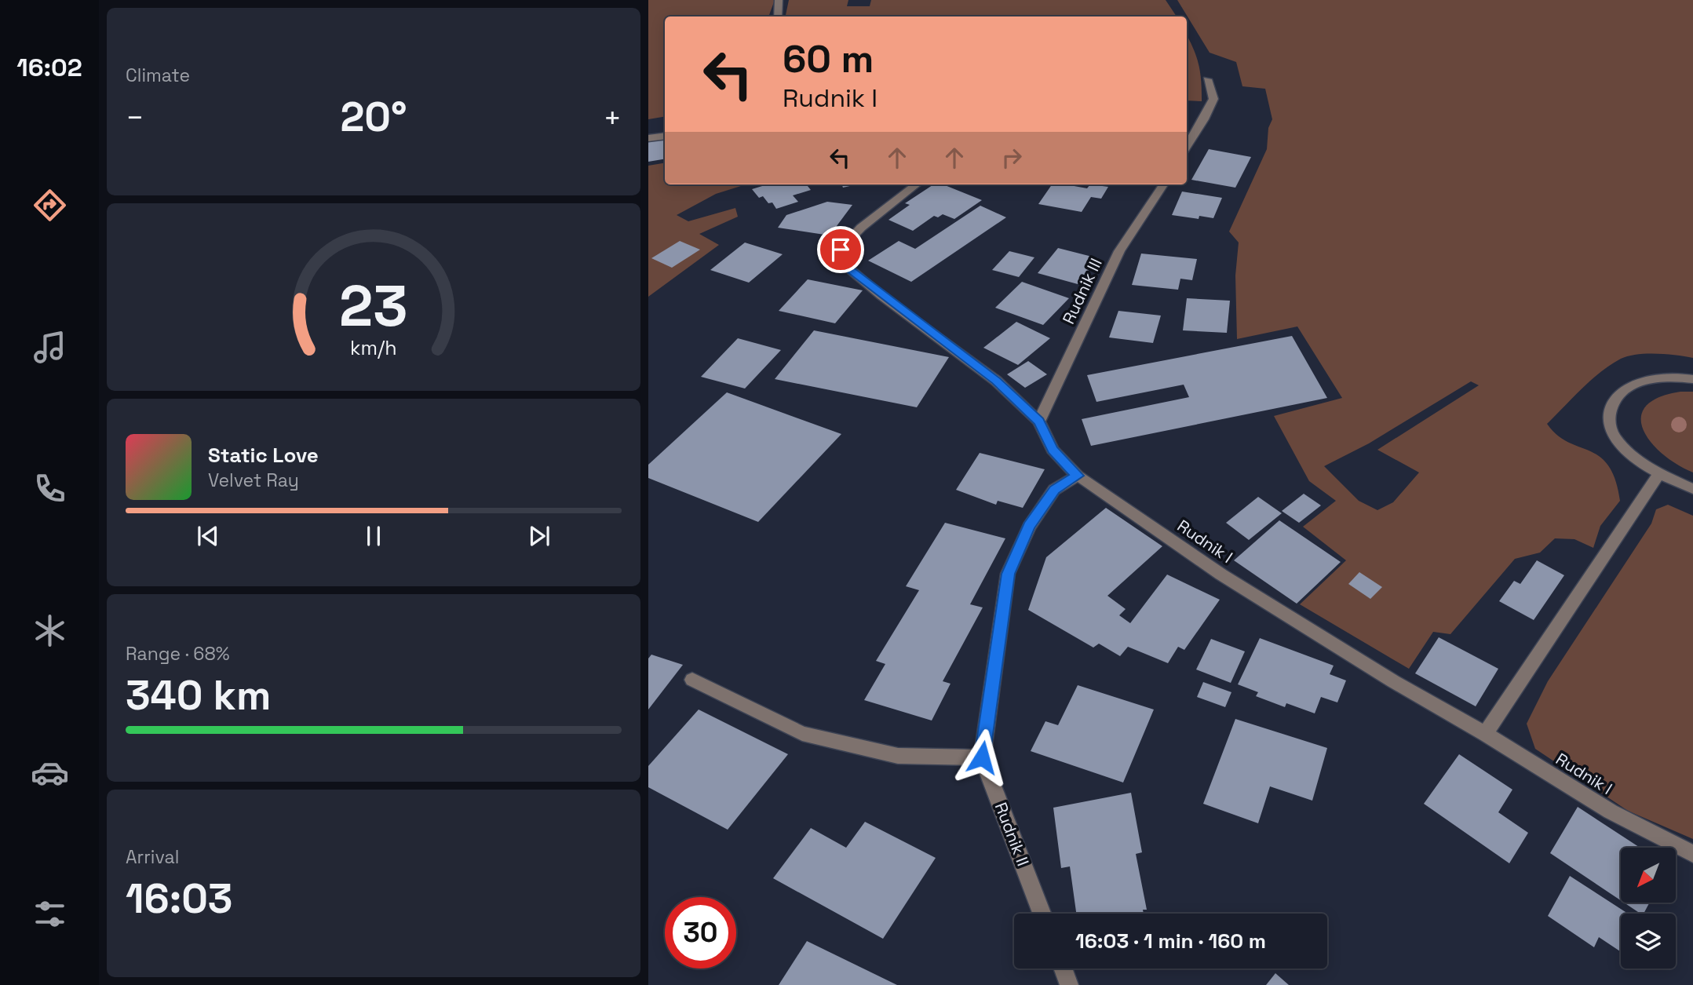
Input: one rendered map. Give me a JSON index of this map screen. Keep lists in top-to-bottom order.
{
  "streets": {
    "street": ["Rudnik III", "Rudnik I", "Rudnik II"]
  },
  "crossings": [
    ["Rudnik III", "Rudnik I"],
    ["Rudnik I", "Rudnik II"]
  ],
  "north": "bottom left",
  "page": {
    "tabs": "16:02",
    "tile": [
      "Climate",
      ["Range · 68%", "340 km"],
      ["Arrival", "16:03"]
    ],
    "turn": ["60 m", "Rudnik I"],
    "heat": ["−", "20°", "+"],
    "song": ["Static Love", "Velvet Ray"],
    "limit": "30",
    "trip": "16:03 · 1 min · 160 m",
    "gauge": ["23", "km/h"]
  }
}
